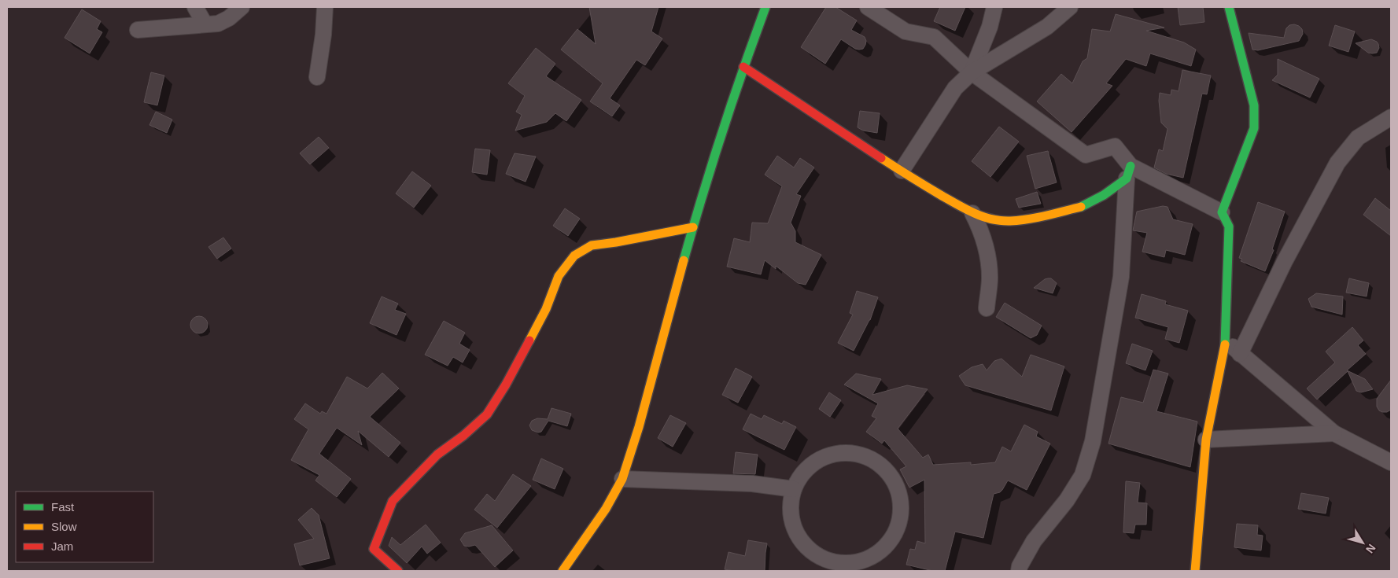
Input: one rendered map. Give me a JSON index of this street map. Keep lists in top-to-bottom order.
{
  "legend": ["Fast", "Slow", "Jam"],
  "north": "bottom right"
}
